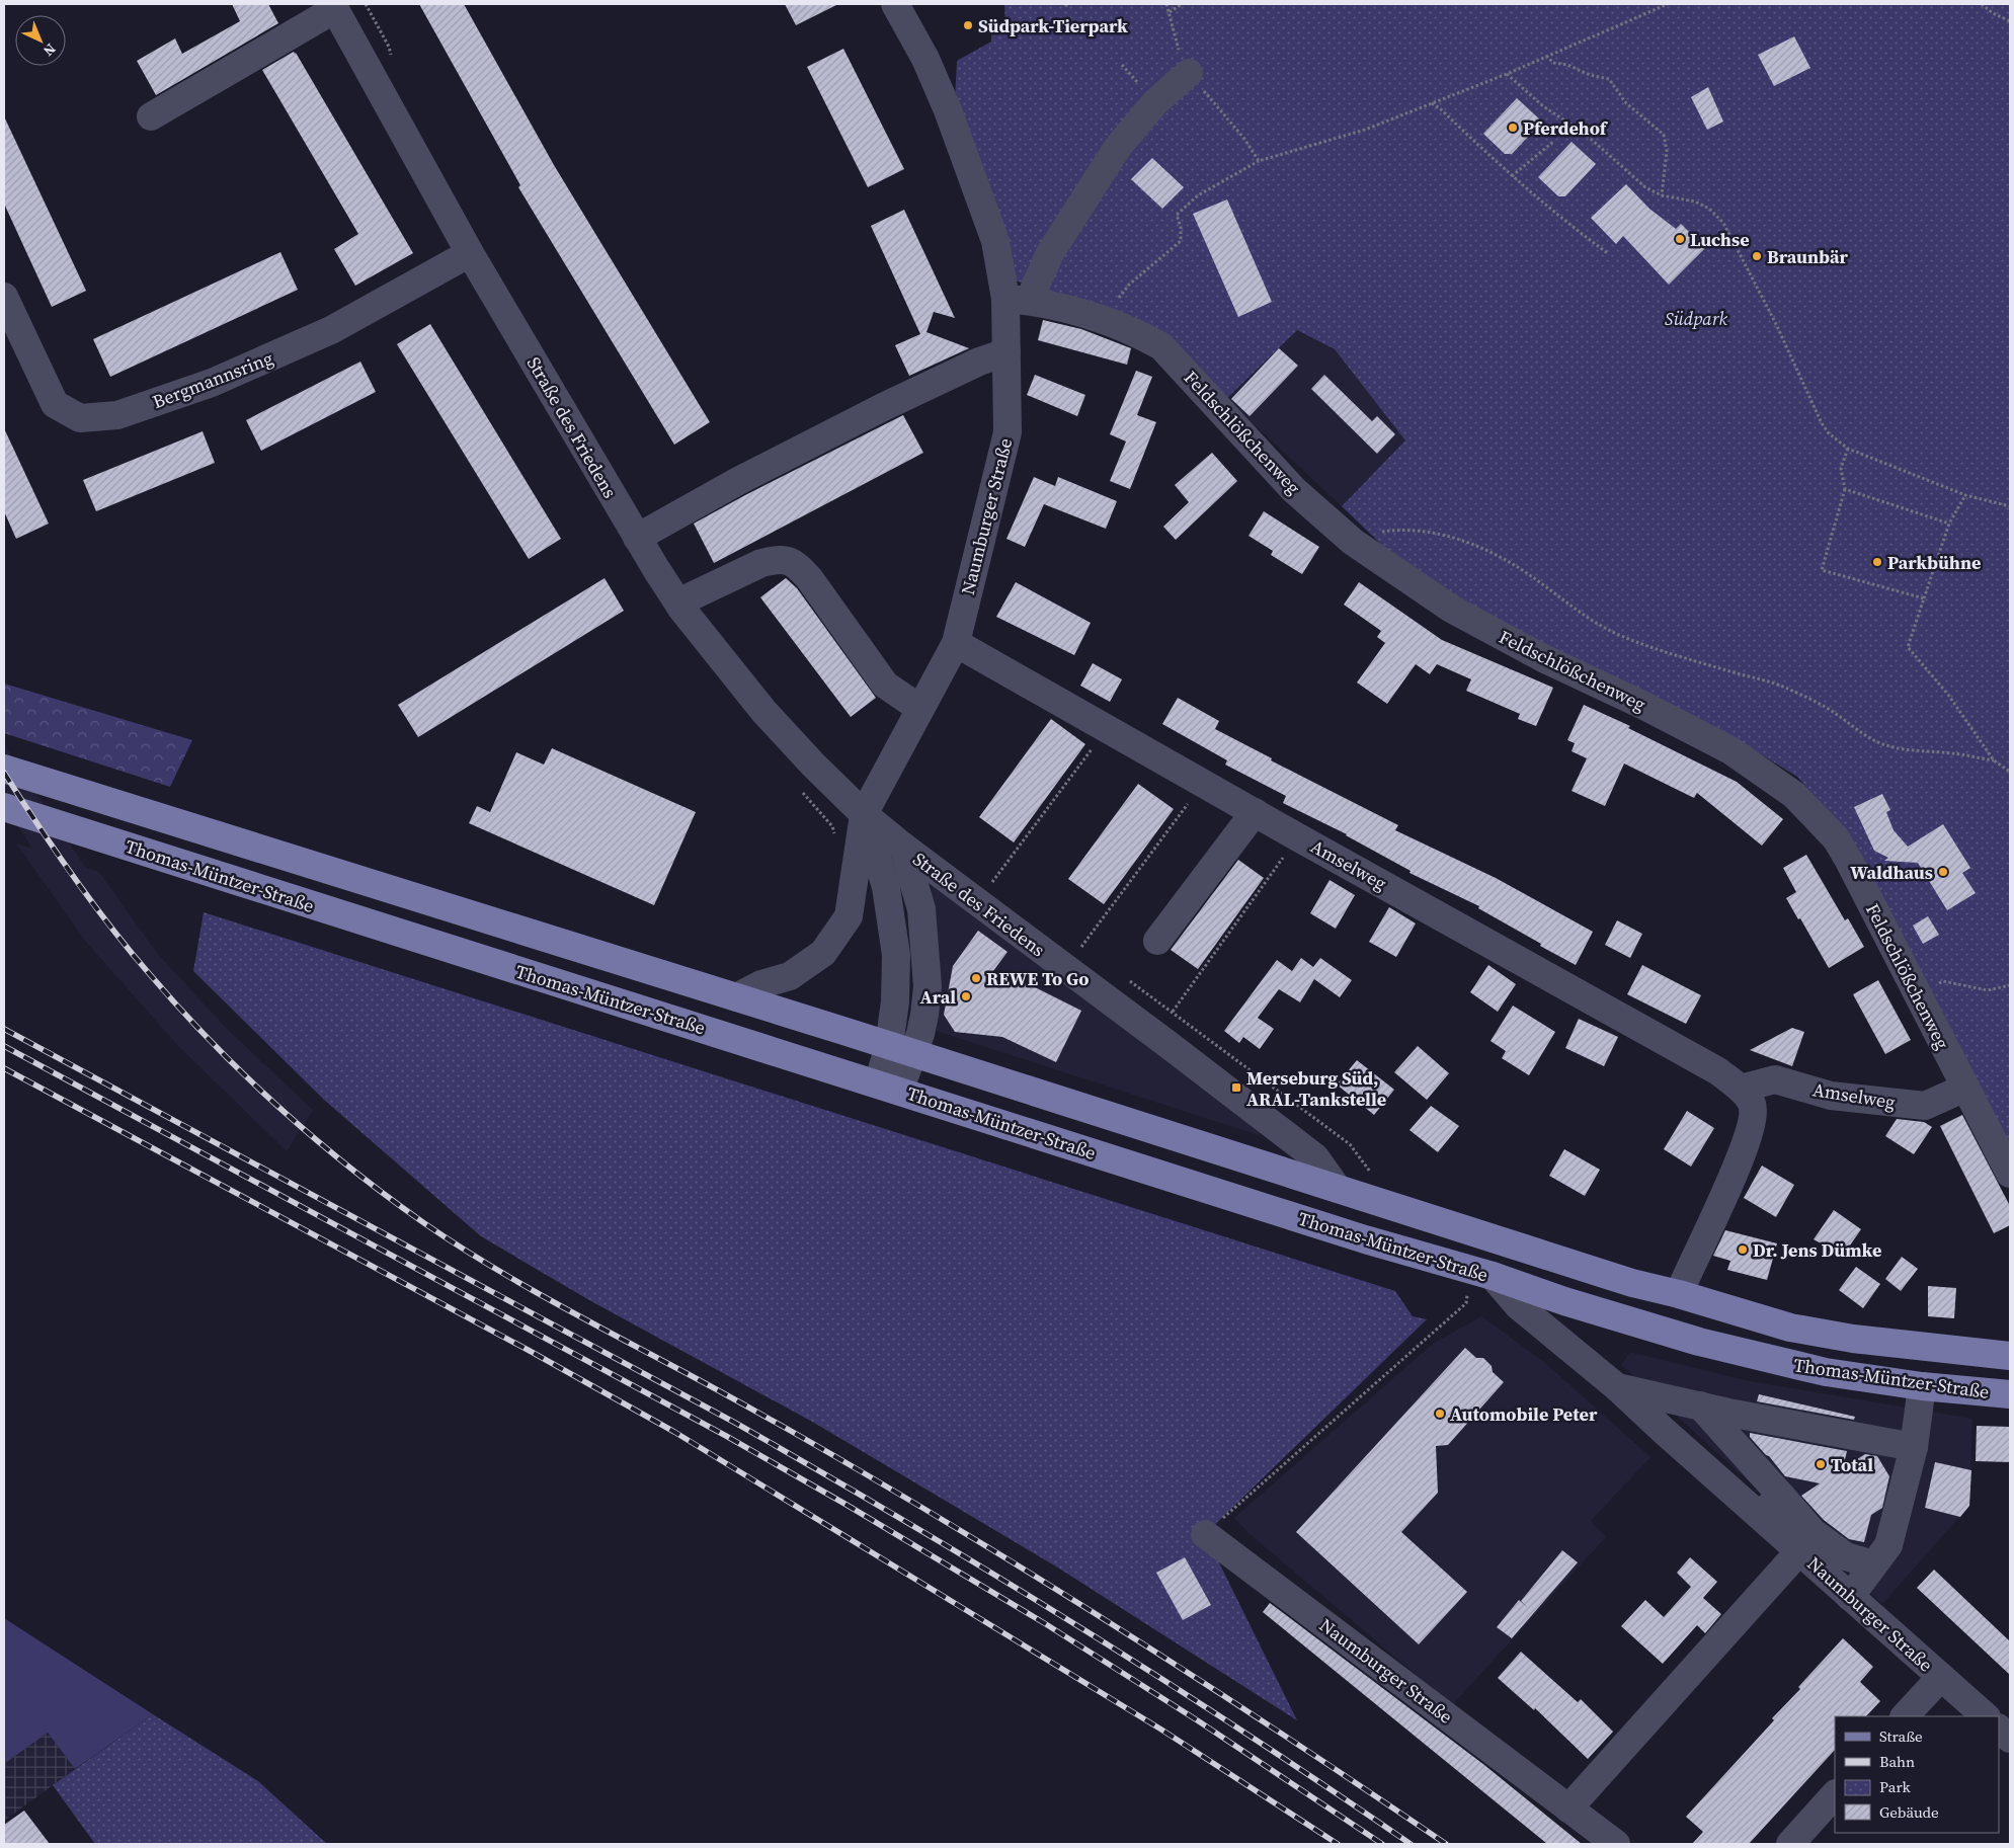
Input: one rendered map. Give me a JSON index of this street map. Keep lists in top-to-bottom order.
{
  "streets": {
    "main road": ["Thomas-Müntzer-Straße"],
    "street": [
      "Bergmannsring",
      "Straße des Friedens",
      "Feldschlößchenweg",
      "Naumburger Straße",
      "Amselweg"
    ]
  },
  "crossings": [
    ["Bergmannsring", "Straße des Friedens"],
    ["Straße des Friedens", "Naumburger Straße"],
    ["Straße des Friedens", "Thomas-Müntzer-Straße"],
    ["Feldschlößchenweg", "Naumburger Straße"],
    ["Feldschlößchenweg", "Amselweg"],
    ["Naumburger Straße", "Amselweg"],
    ["Naumburger Straße", "Thomas-Müntzer-Straße"],
    ["Amselweg", "Thomas-Müntzer-Straße"]
  ],
  "parks": ["Südpark"],
  "places": {
    "other": [
      "Südpark-Tierpark",
      "Pferdehof",
      "Luchse",
      "Braunbär",
      "Parkbühne",
      "Waldhaus",
      "REWE To Go",
      "Aral",
      "Dr. Jens Dümke",
      "Automobile Peter",
      "Total"
    ],
    "transit": ["Merseburg Süd, ARAL-Tankstelle"]
  },
  "legend": [
    "Straße",
    "Bahn",
    "Park",
    "Gebäude"
  ],
  "north": "bottom right"
}
